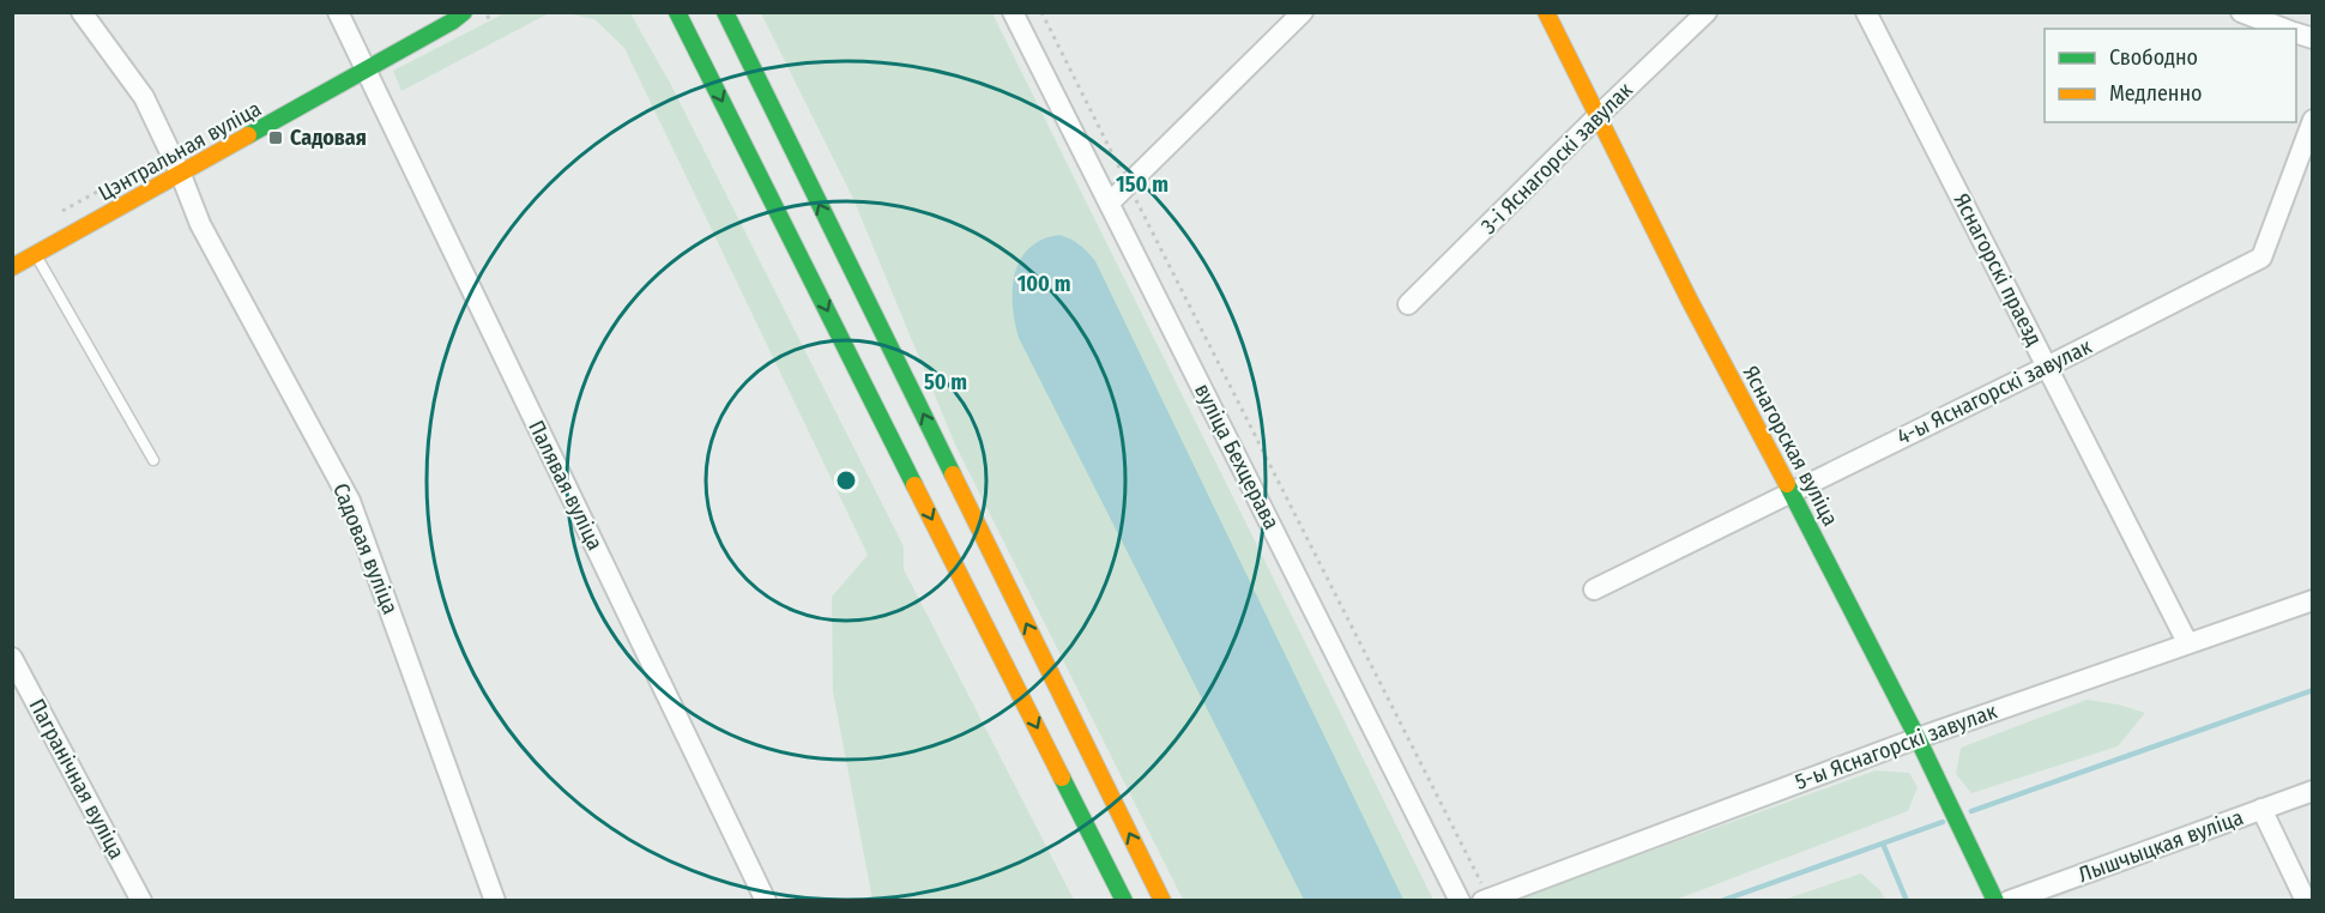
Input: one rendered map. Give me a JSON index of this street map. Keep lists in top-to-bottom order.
{
  "streets": {
    "main road": ["Цэнтральная вуліца", "Яснагорская вуліца"],
    "street": [
      "3-і Яснагорскі завулак",
      "Яснагорскі праезд",
      "4-ы Яснагорскі завулак",
      "вуліца Бехцерава",
      "Палявая вуліца",
      "Садовая вуліца",
      "5-ы Яснагорскі завулак",
      "Пагранічная вуліца",
      "Лышчыцкая вуліца"
    ]
  },
  "crossings": [
    ["Цэнтральная вуліца", "Палявая вуліца"],
    ["Цэнтральная вуліца", "Садовая вуліца"],
    ["3-і Яснагорскі завулак", "Яснагорская вуліца"],
    ["Яснагорскі праезд", "4-ы Яснагорскі завулак"],
    ["Яснагорскі праезд", "5-ы Яснагорскі завулак"],
    ["4-ы Яснагорскі завулак", "Яснагорская вуліца"],
    ["Яснагорская вуліца", "5-ы Яснагорскі завулак"]
  ],
  "places": {
    "transit": ["Садовая"]
  },
  "legend": ["Свободно", "Медленно"],
  "rings": ["150 m", "100 m", "50 m"]
}
